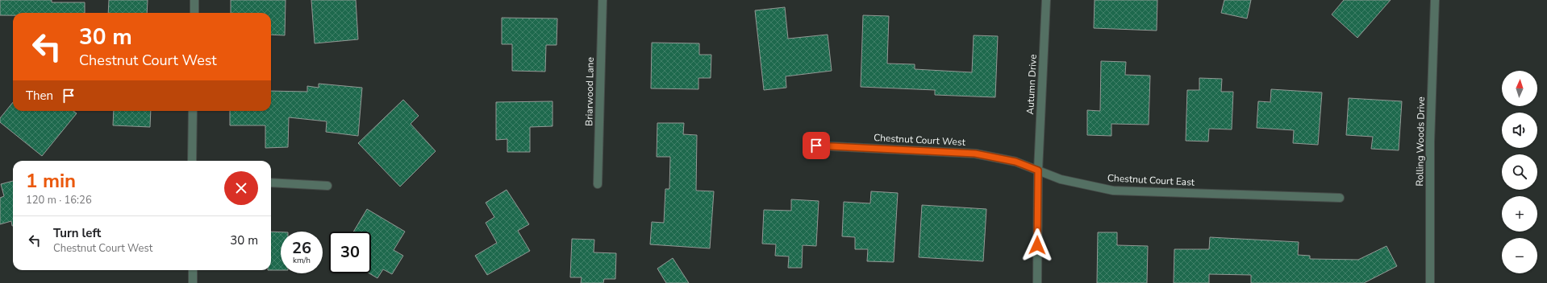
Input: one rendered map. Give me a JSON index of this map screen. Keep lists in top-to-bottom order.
{
  "streets": {
    "street": [
      "Autumn Drive",
      "Briarwood Lane",
      "Chestnut Court West",
      "Rolling Woods Drive",
      "Chestnut Court East"
    ]
  },
  "crossings": [
    ["Autumn Drive", "Chestnut Court West"],
    ["Autumn Drive", "Chestnut Court East"],
    ["Chestnut Court West", "Chestnut Court East"]
  ],
  "north": "top",
  "page": {
    "turn": ["30 m", "Chestnut Court West"],
    "map_buttons": ["+", "−"],
    "then": "Then",
    "heading": ["1 min", "120 m · 16:26"],
    "list": [
      {
        "name": "Turn left",
        "note": "Chestnut Court West",
        "value": "30 m"
      }
    ],
    "speed": "26 km/h",
    "limit": "30"
  }
}
